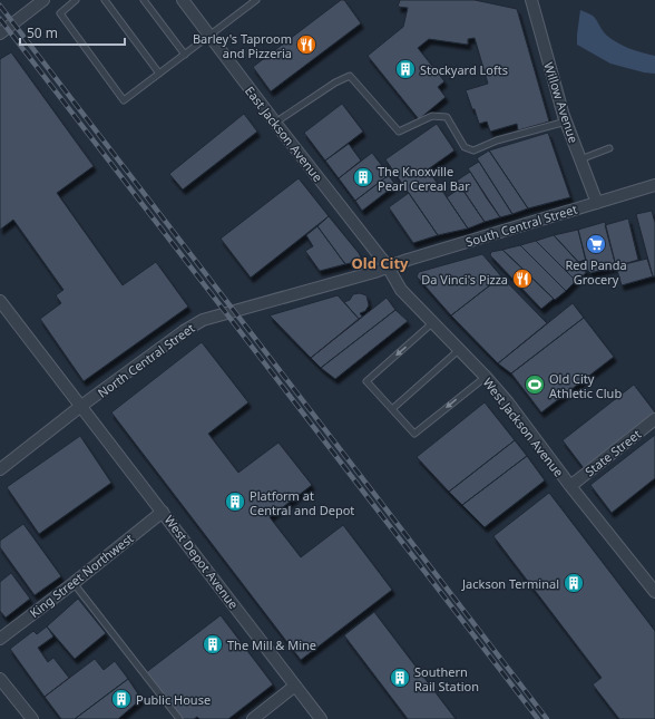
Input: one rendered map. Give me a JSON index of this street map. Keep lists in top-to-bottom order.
{
  "streets": {
    "street": [
      "Willow Avenue",
      "East Jackson Avenue",
      "South Central Street",
      "North Central Street",
      "West Jackson Avenue",
      "State Street",
      "West Depot Avenue",
      "King Street Northwest"
    ]
  },
  "crossings": [
    ["Willow Avenue", "South Central Street"],
    ["East Jackson Avenue", "South Central Street"],
    ["East Jackson Avenue", "North Central Street"],
    ["East Jackson Avenue", "West Jackson Avenue"],
    ["South Central Street", "North Central Street"],
    ["South Central Street", "West Jackson Avenue"],
    ["North Central Street", "West Jackson Avenue"],
    ["North Central Street", "West Depot Avenue"],
    ["West Jackson Avenue", "State Street"],
    ["West Depot Avenue", "King Street Northwest"]
  ],
  "districts": ["Old City"],
  "places": {
    "restaurant": ["Barley's Taproom and Pizzeria", "Da Vinci's Pizza"],
    "building": [
      "Stockyard Lofts",
      "The Knoxville Pearl Cereal Bar",
      "Platform at Central and Depot",
      "Jackson Terminal",
      "The Mill & Mine",
      "Southern Rail Station",
      "Public House"
    ],
    "supermarket": ["Red Panda Grocery"],
    "sports": ["Old City Athletic Club"]
  },
  "scale_bar": "50 m"
}
